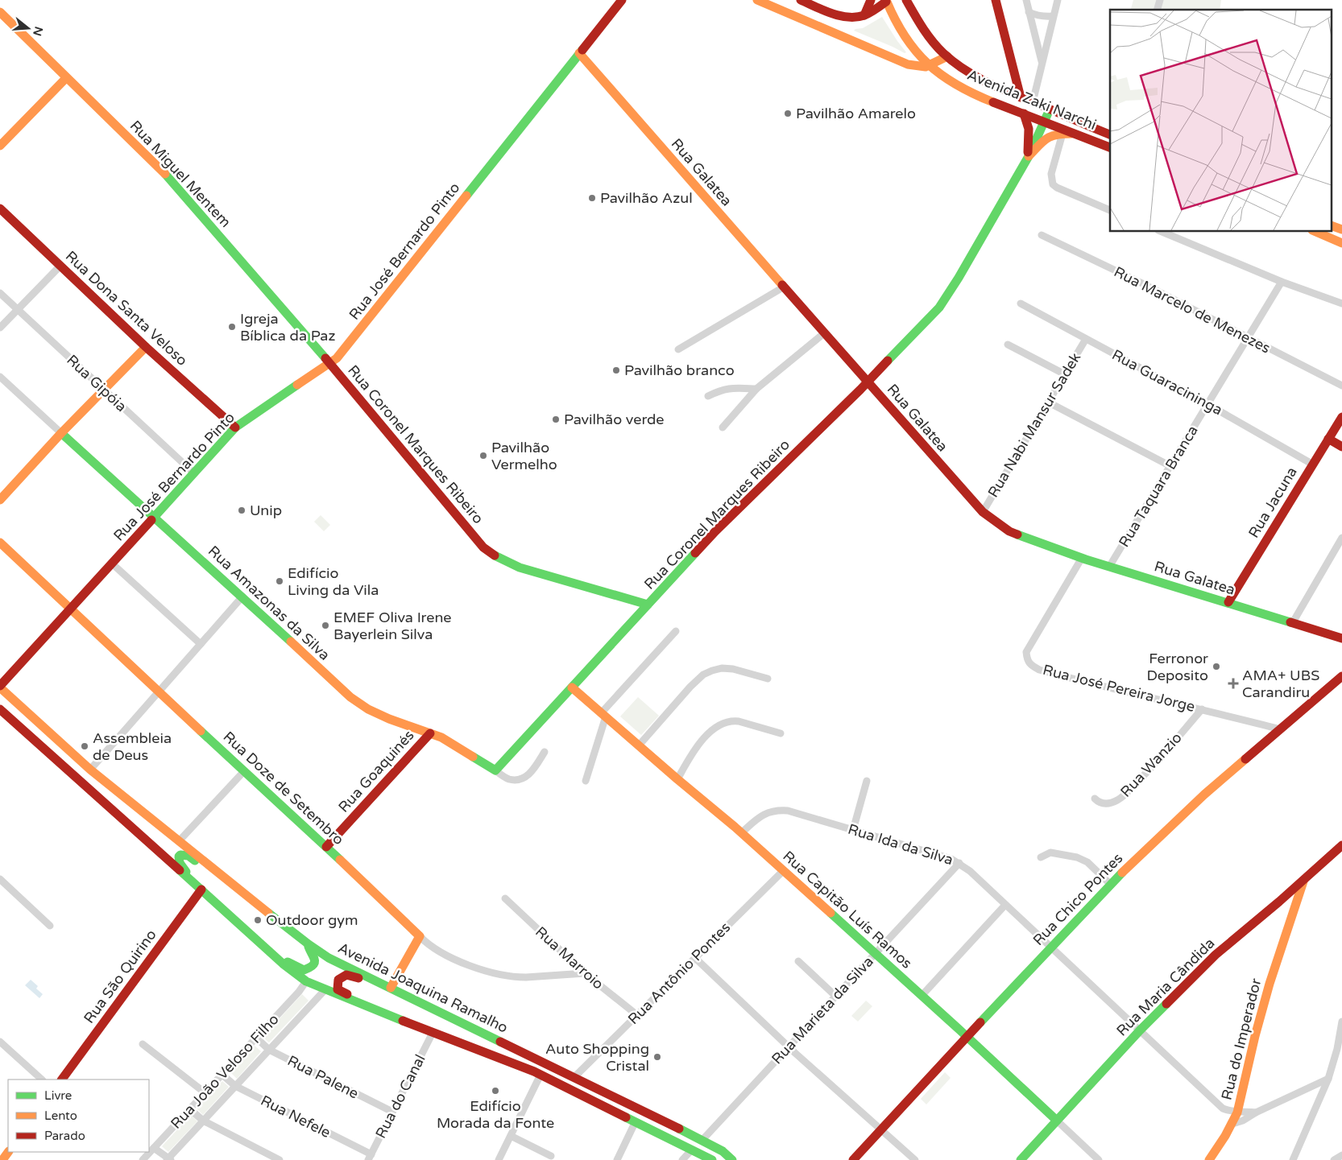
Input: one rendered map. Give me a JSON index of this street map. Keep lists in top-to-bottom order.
{
  "streets": {
    "street": [
      "Avenida Zaki Narchi",
      "Rua Galatea",
      "Rua Miguel Mentem",
      "Rua José Bernardo Pinto",
      "Rua Dona Santa Veloso",
      "Rua Marcelo de Menezes",
      "Rua Guaracininga",
      "Rua Gipóia",
      "Rua Nabi Mansur Sadek",
      "Rua Coronel Marques Ribeiro",
      "Rua Taquara Branca",
      "Rua Jacuna",
      "Rua Amazonas da Silva",
      "Rua José Pereira Jorge",
      "Rua Wanzio",
      "Rua Goaquinés",
      "Rua Doze de Setembro",
      "Rua Ida da Silva",
      "Rua Chico Pontes",
      "Rua Capitão Luís Ramos",
      "Rua Marroio",
      "Rua Antônio Pontes",
      "Rua São Quirino",
      "Rua Maria Cândida",
      "Avenida Joaquina Ramalho",
      "Rua Marieta da Silva",
      "Rua do Imperador",
      "Rua João Veloso Filho",
      "Rua Palene",
      "Rua do Canal",
      "Rua Nefele"
    ]
  },
  "crossings": [
    ["Avenida Zaki Narchi", "Rua Coronel Marques Ribeiro"],
    ["Rua Galatea", "Rua José Bernardo Pinto"],
    ["Rua Galatea", "Rua Nabi Mansur Sadek"],
    ["Rua Galatea", "Rua Coronel Marques Ribeiro"],
    ["Rua Galatea", "Rua Taquara Branca"],
    ["Rua Galatea", "Rua Jacuna"],
    ["Rua Galatea", "Rua José Pereira Jorge"],
    ["Rua Miguel Mentem", "Rua José Bernardo Pinto"],
    ["Rua Miguel Mentem", "Rua Coronel Marques Ribeiro"],
    ["Rua José Bernardo Pinto", "Rua Dona Santa Veloso"],
    ["Rua José Bernardo Pinto", "Rua Gipóia"],
    ["Rua José Bernardo Pinto", "Rua Coronel Marques Ribeiro"],
    ["Rua José Bernardo Pinto", "Rua Amazonas da Silva"],
    ["Rua José Bernardo Pinto", "Rua Doze de Setembro"],
    ["Rua José Bernardo Pinto", "Avenida Joaquina Ramalho"],
    ["Rua Marcelo de Menezes", "Rua Taquara Branca"],
    ["Rua Guaracininga", "Rua Nabi Mansur Sadek"],
    ["Rua Guaracininga", "Rua Taquara Branca"],
    ["Rua Guaracininga", "Rua Jacuna"],
    ["Rua Amazonas da Silva", "Rua Goaquinés"],
    ["Rua José Pereira Jorge", "Rua Wanzio"],
    ["Rua José Pereira Jorge", "Rua Chico Pontes"],
    ["Rua Goaquinés", "Rua Doze de Setembro"],
    ["Rua Doze de Setembro", "Rua Marroio"],
    ["Rua Ida da Silva", "Rua Chico Pontes"],
    ["Rua Ida da Silva", "Rua Capitão Luís Ramos"],
    ["Rua Ida da Silva", "Rua Maria Cândida"],
    ["Rua Ida da Silva", "Rua Marieta da Silva"],
    ["Rua Ida da Silva", "Rua do Imperador"],
    ["Rua Chico Pontes", "Rua Capitão Luís Ramos"],
    ["Rua Capitão Luís Ramos", "Rua Antônio Pontes"],
    ["Rua Capitão Luís Ramos", "Rua Maria Cândida"],
    ["Rua Capitão Luís Ramos", "Rua Marieta da Silva"],
    ["Rua Marroio", "Rua Antônio Pontes"],
    ["Rua Antônio Pontes", "Avenida Joaquina Ramalho"],
    ["Rua Maria Cândida", "Rua do Imperador"],
    ["Avenida Joaquina Ramalho", "Rua Marieta da Silva"],
    ["Rua João Veloso Filho", "Rua Palene"],
    ["Rua João Veloso Filho", "Rua Nefele"],
    ["Rua Palene", "Rua do Canal"],
    ["Rua do Canal", "Rua Nefele"]
  ],
  "places": {
    "other": [
      "Pavilhão Amarelo",
      "Pavilhão Azul",
      "Igreja Bíblica da Paz",
      "Pavilhão branco",
      "Pavilhão verde",
      "Pavilhão Vermelho",
      "Unip",
      "Edifício Living da Vila",
      "EMEF Oliva Irene Bayerlein Silva",
      "Ferronor Deposito",
      "Assembleia de Deus",
      "Outdoor gym",
      "Auto Shopping Cristal",
      "Edifício Morada da Fonte"
    ],
    "health": ["AMA+ UBS Carandiru"]
  },
  "legend": ["Livre", "Lento", "Parado"],
  "north": "right"
}
